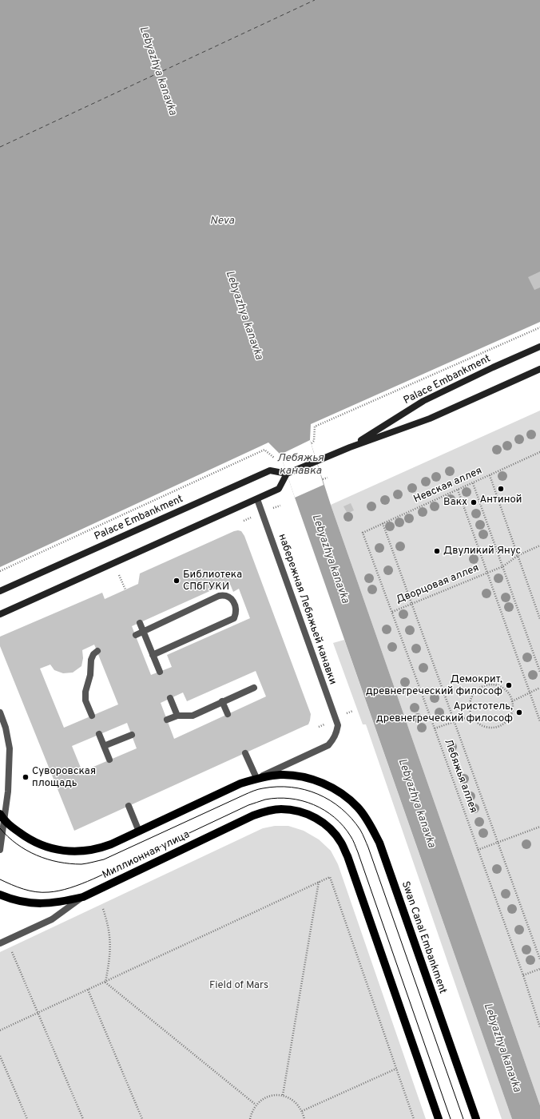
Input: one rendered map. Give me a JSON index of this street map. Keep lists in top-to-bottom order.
{
  "streets": {
    "main road": ["Palace Embankment", "Миллионная улица", "Swan Canal Embankment"],
    "street": ["набережная Лебяжьей канавки"],
    "path": ["Невская аллея", "Дворцовая аллея", "Лебяжья аллея"]
  },
  "crossings": [
    ["Невская аллея", "Лебяжья аллея"],
    ["Дворцовая аллея", "Лебяжья аллея"],
    ["набережная Лебяжьей канавки", "Swan Canal Embankment"]
  ],
  "water": ["Lebyazhya kanavka", "Neva", "Лебяжья канавка"],
  "parks": ["Field of Mars"],
  "places": [
    "Антиной",
    "Вакх",
    "Двуликий Янус",
    "Библиотека СПбГУКИ",
    "Демокрит, древнегреческий философ",
    "Аристотель, древнегреческий философ",
    "Суворовская площадь"
  ]
}
